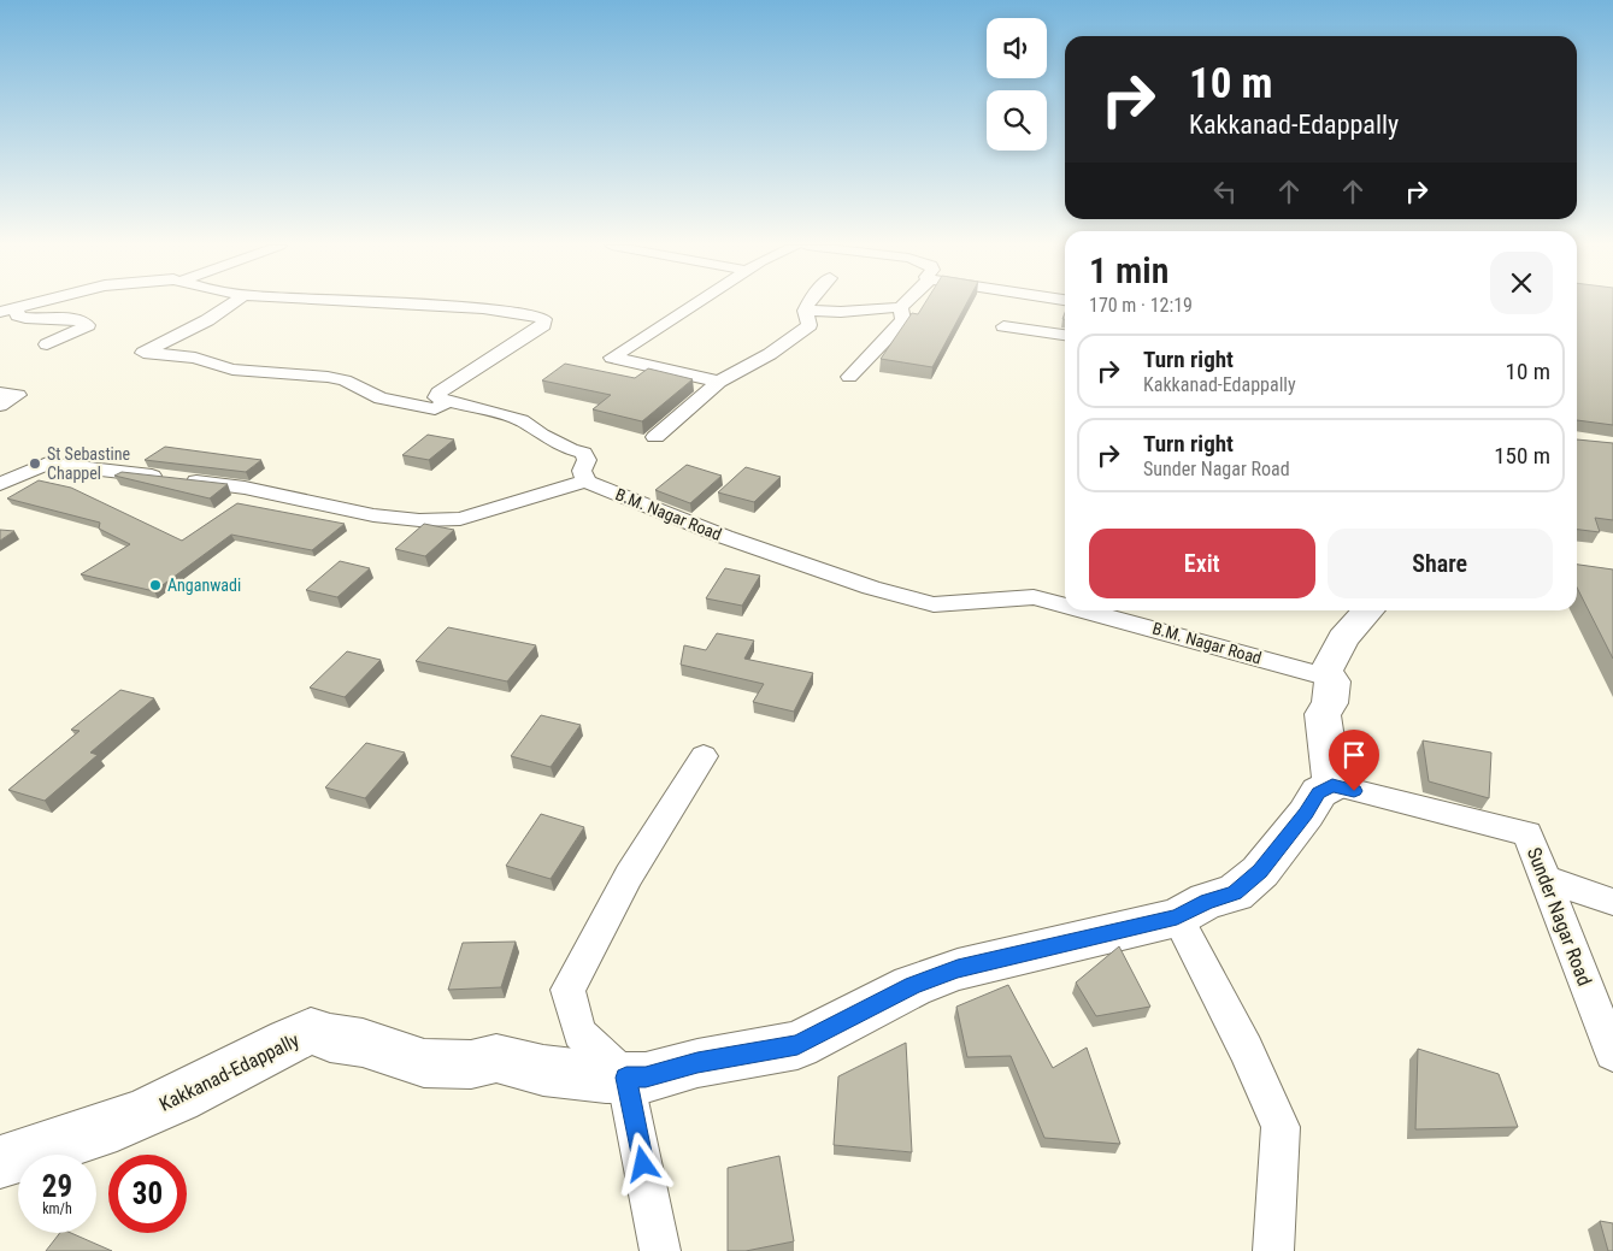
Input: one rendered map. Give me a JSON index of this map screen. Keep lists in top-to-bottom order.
{
  "streets": {
    "street": ["B.M. Nagar Road", "Sunder Nagar Road", "Kakkanad-Edappally"]
  },
  "crossings": [
    ["Sunder Nagar Road", "Kakkanad-Edappally"]
  ],
  "places": ["St Sebastine Chappel", "Anganwadi"],
  "page": {
    "turn": ["10 m", "Kakkanad-Edappally"],
    "heading": ["1 min", "170 m · 12:19"],
    "list": [
      {
        "name": "Turn right",
        "note": "Kakkanad-Edappally",
        "value": "10 m"
      },
      {
        "name": "Turn right",
        "note": "Sunder Nagar Road",
        "value": "150 m"
      }
    ],
    "buttons": ["Exit", "Share"],
    "speed": "29 km/h",
    "limit": "30"
  }
}
